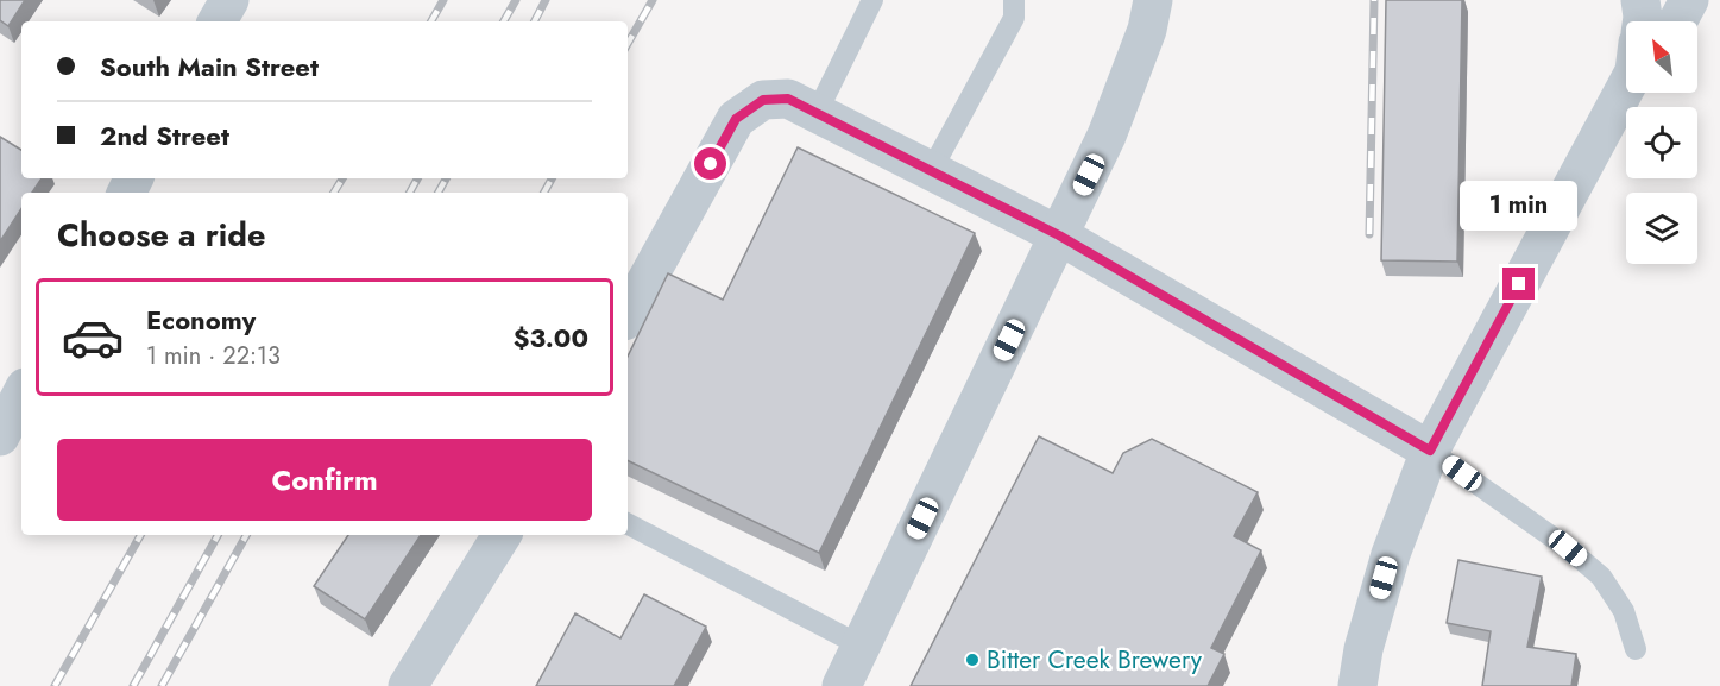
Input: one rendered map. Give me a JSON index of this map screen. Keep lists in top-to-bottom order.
{
  "places": ["Bitter Creek Brewery"],
  "north": "top left",
  "page": {
    "banner": ["South Main Street", "2nd Street"],
    "bubble": "1 min",
    "heading": "Choose a ride",
    "list": [
      {
        "name": "Economy",
        "note": "1 min · 22:13",
        "value": "$3.00"
      }
    ],
    "buttons": "Confirm"
  }
}
